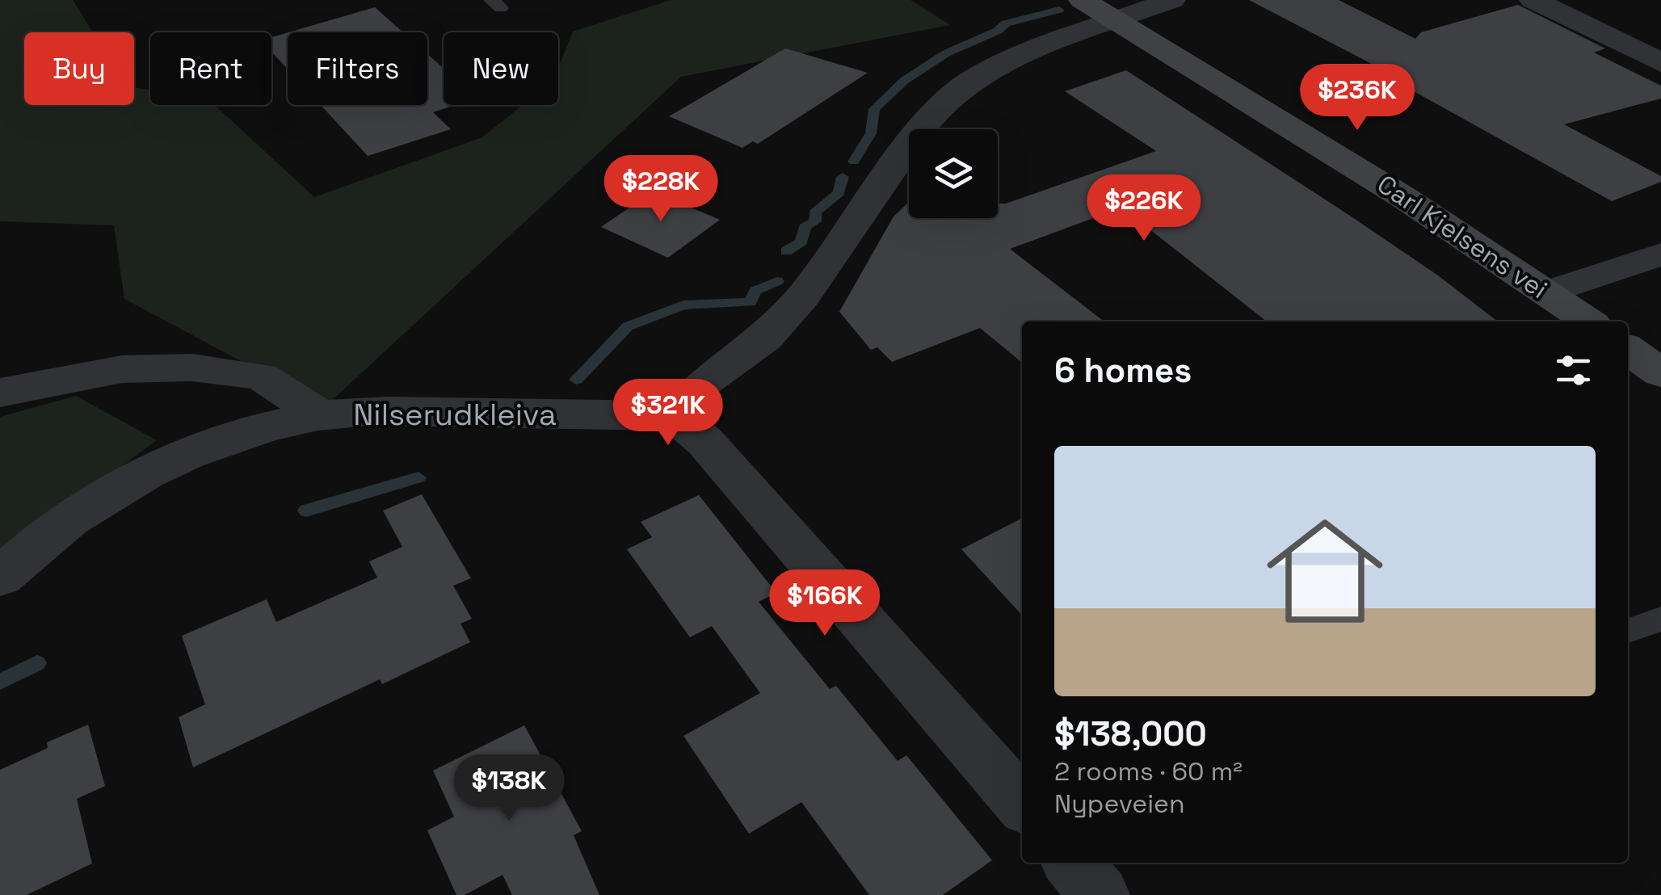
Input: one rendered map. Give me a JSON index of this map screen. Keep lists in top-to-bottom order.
{
  "streets": {
    "main road": ["Carl Kjelsens vei"],
    "street": ["Nilserudkleiva"]
  },
  "page": {
    "chip": [
      "Buy",
      "Rent",
      "Filters",
      "New"
    ],
    "price": [
      "$236K",
      "$228K",
      "$226K",
      "$321K",
      "$166K",
      "$138K"
    ],
    "heading": "6 homes",
    "list": [
      {
        "name": "$138,000",
        "note": "2 rooms · 60 m² · Nypeveien"
      }
    ]
  }
}
